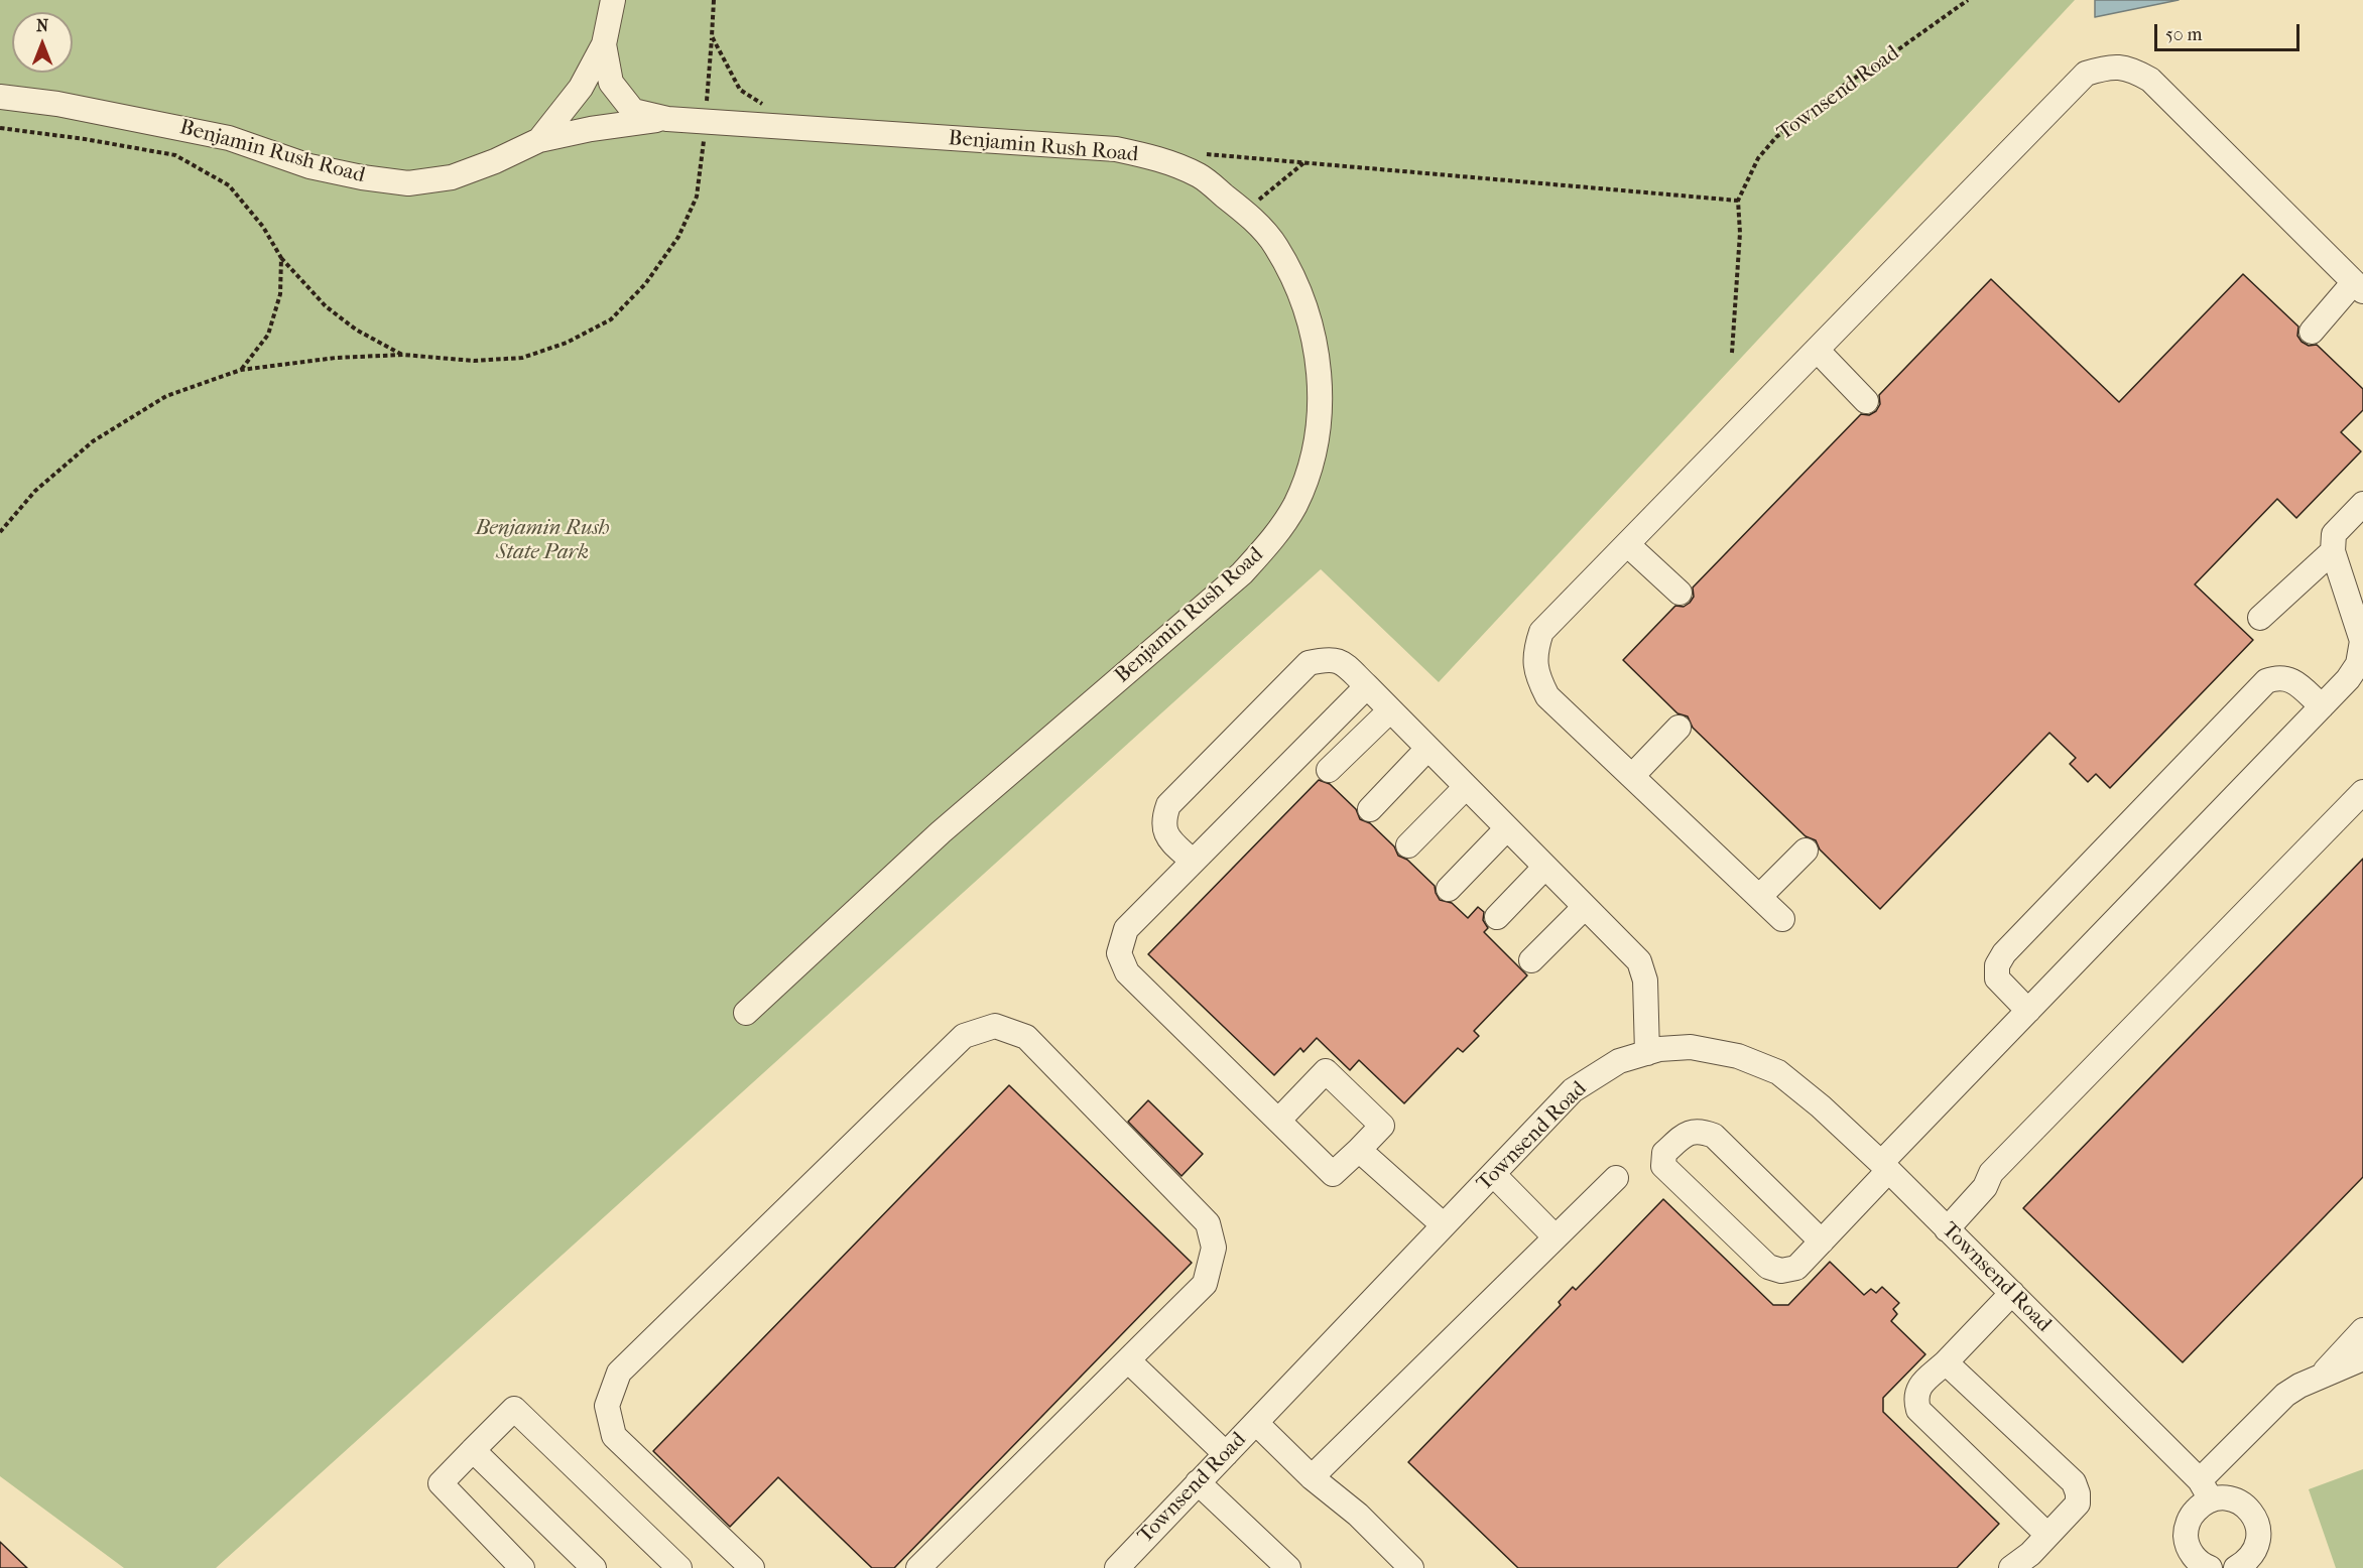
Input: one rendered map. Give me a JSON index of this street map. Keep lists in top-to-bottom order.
{
  "streets": {
    "street": ["Townsend Road", "Benjamin Rush Road"]
  },
  "parks": ["Benjamin Rush State Park"],
  "scale_bar": "50 m",
  "north": "top"
}
